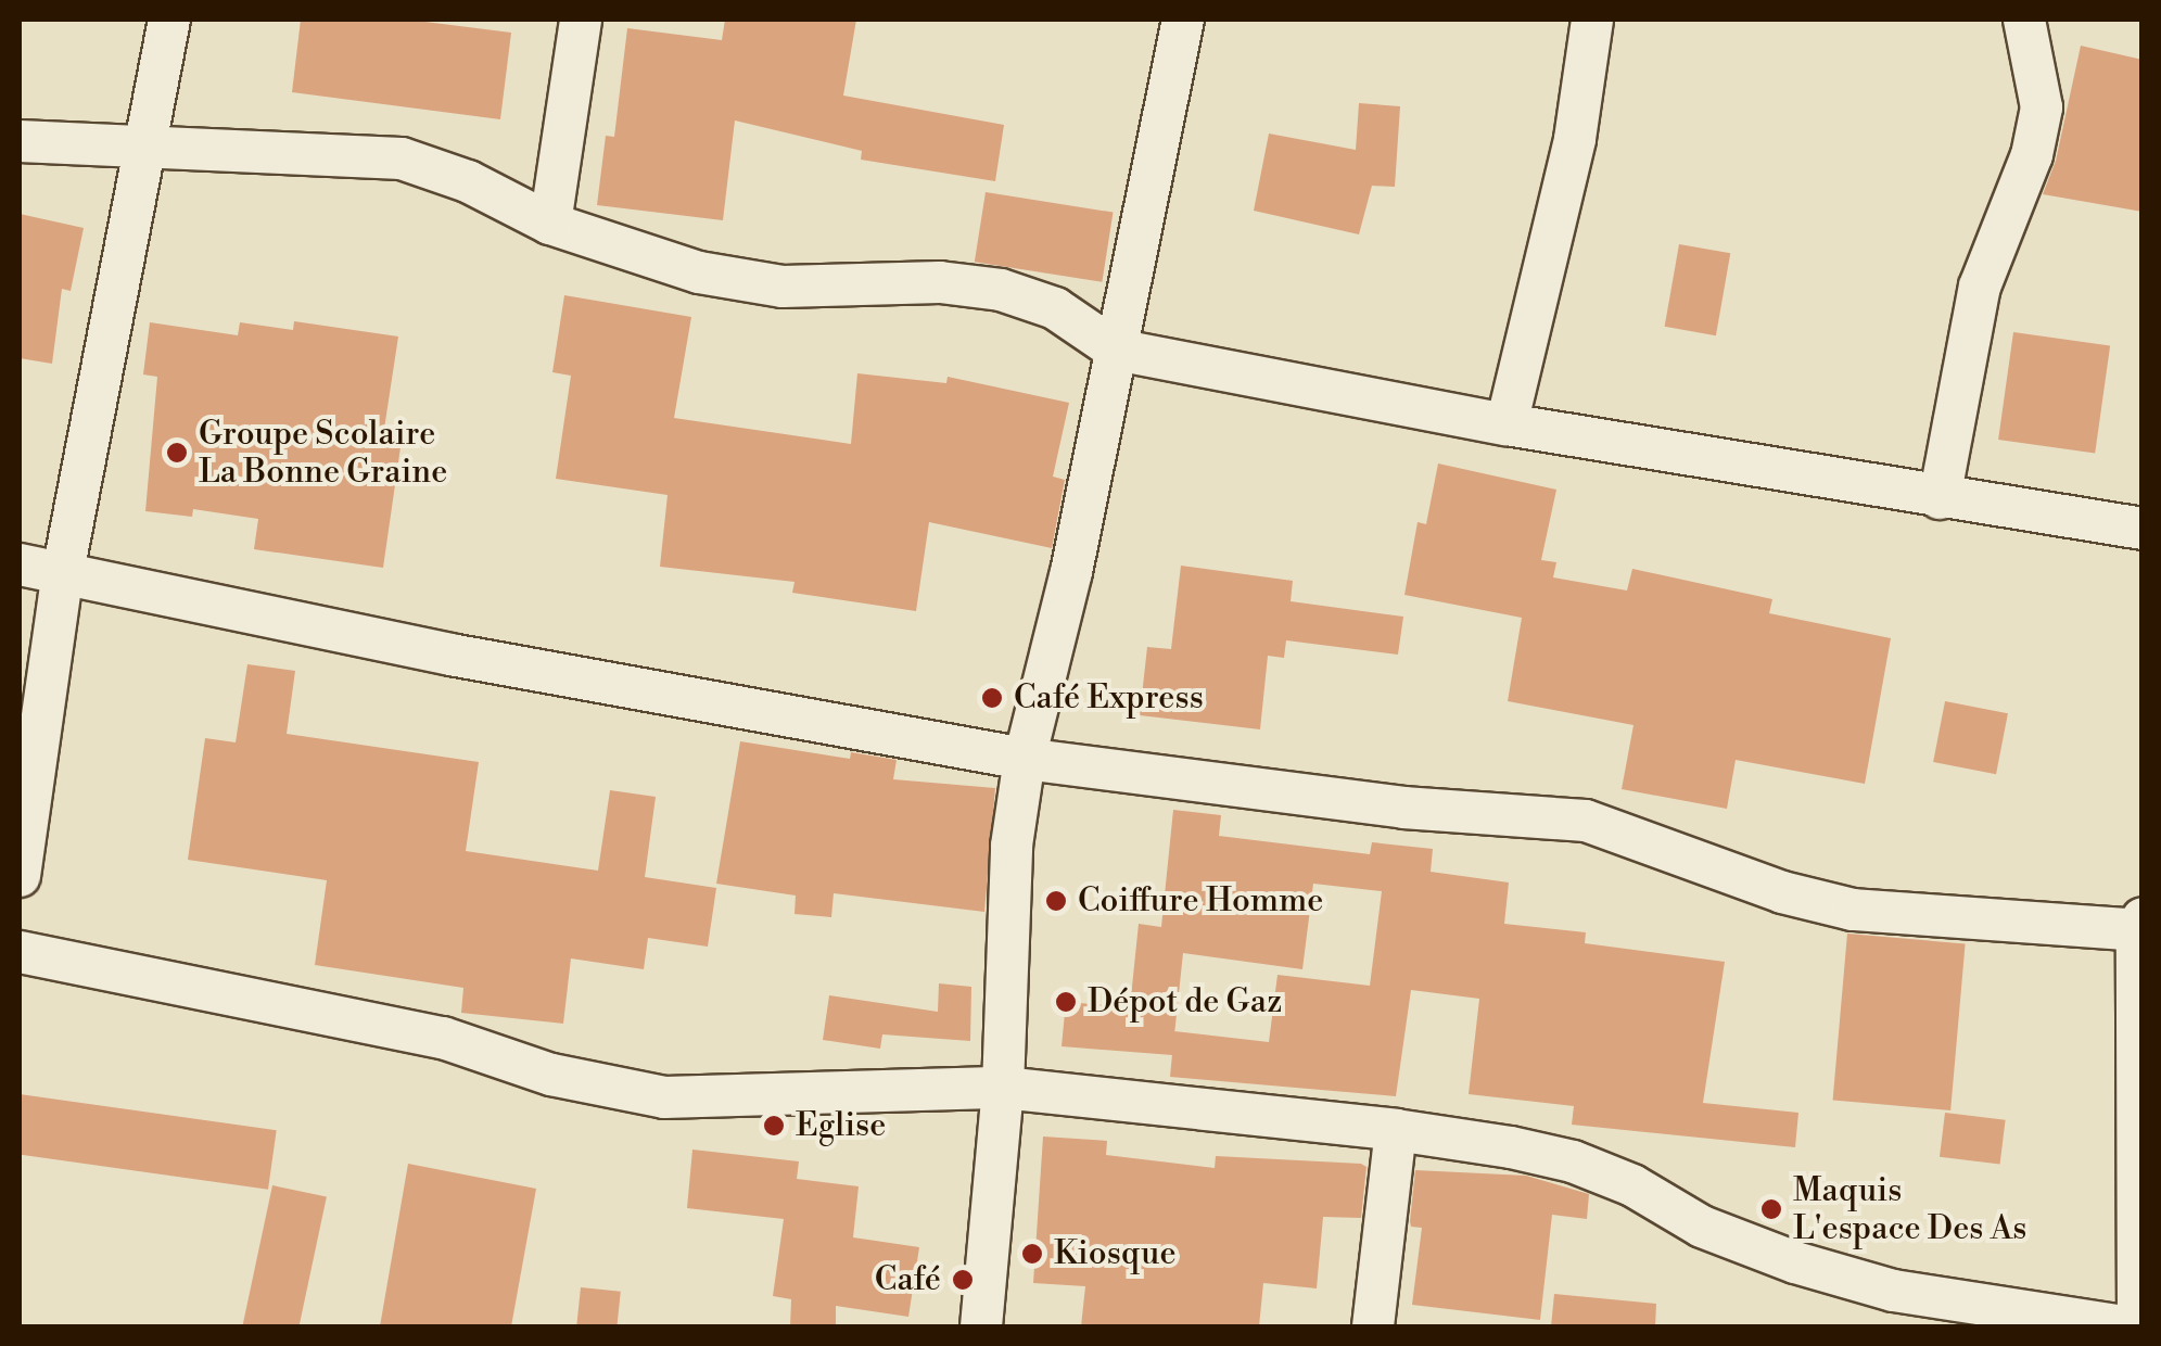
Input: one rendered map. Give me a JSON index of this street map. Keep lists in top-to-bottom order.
{
  "places": [
    "Groupe Scolaire La Bonne Graine",
    "Café Express",
    "Coiffure Homme",
    "Dépot de Gaz",
    "Eglise",
    "Maquis L'espace Des As",
    "Kiosque",
    "Café"
  ]
}
